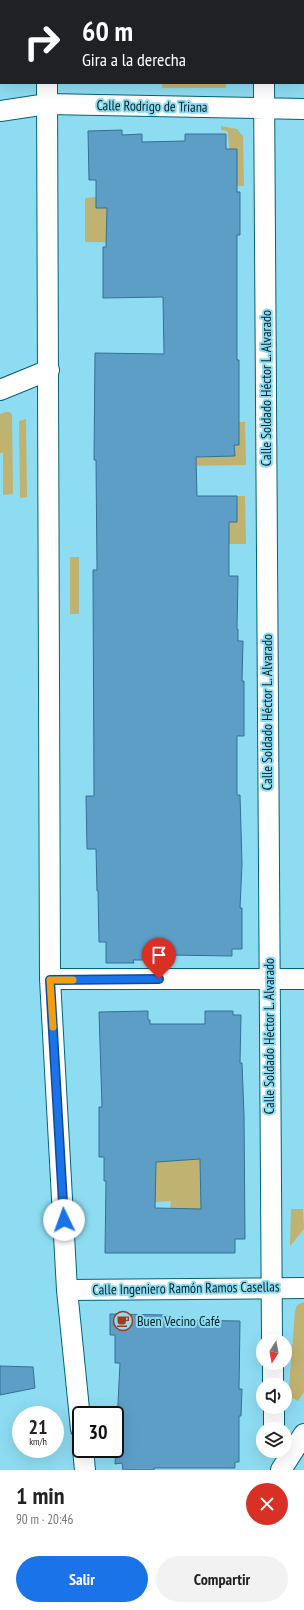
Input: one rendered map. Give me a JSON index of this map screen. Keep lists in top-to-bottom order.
{
  "streets": {
    "street": ["Calle Rodrigo de Triana", "Calle Soldado Héctor L. Alvarado", "Calle Ingeniero Ramón Ramos Casellas"]
  },
  "crossings": [
    ["Calle Rodrigo de Triana", "Calle Soldado Héctor L. Alvarado"],
    ["Calle Soldado Héctor L. Alvarado", "Calle Ingeniero Ramón Ramos Casellas"]
  ],
  "places": {
    "cafe": ["Buen Vecino Café"]
  },
  "north": "bottom",
  "page": {
    "turn": ["60 m", "Gira a la derecha"],
    "speed": "21 km/h",
    "limit": "30",
    "heading": ["1 min", "90 m · 20:46"],
    "buttons": ["Salir", "Compartir"]
  }
}
